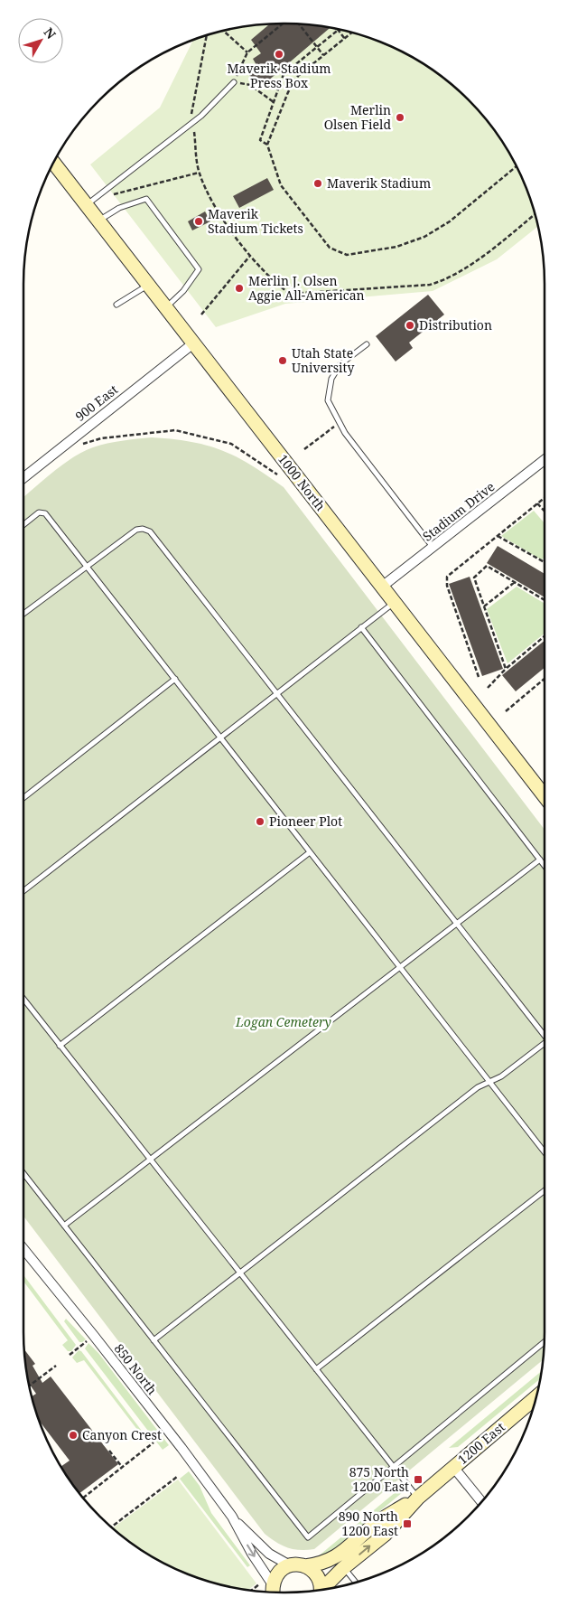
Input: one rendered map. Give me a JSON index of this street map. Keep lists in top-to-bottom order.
{
  "streets": {
    "street": [
      "900 East",
      "1000 North",
      "Stadium Drive",
      "850 North",
      "1200 East"
    ]
  },
  "crossings": [
    ["900 East", "1000 North"],
    ["1000 North", "Stadium Drive"],
    ["850 North", "1200 East"]
  ],
  "parks": ["Logan Cemetery"],
  "places": {
    "other": [
      "Maverik Stadium Press Box",
      "Merlin Olsen Field",
      "Maverik Stadium",
      "Maverik Stadium Tickets",
      "Merlin J. Olsen Aggie All-American",
      "Distribution",
      "Utah State University",
      "Pioneer Plot",
      "Canyon Crest"
    ],
    "transit": ["875 North 1200 East", "890 North 1200 East"]
  },
  "north": "top right"
}
